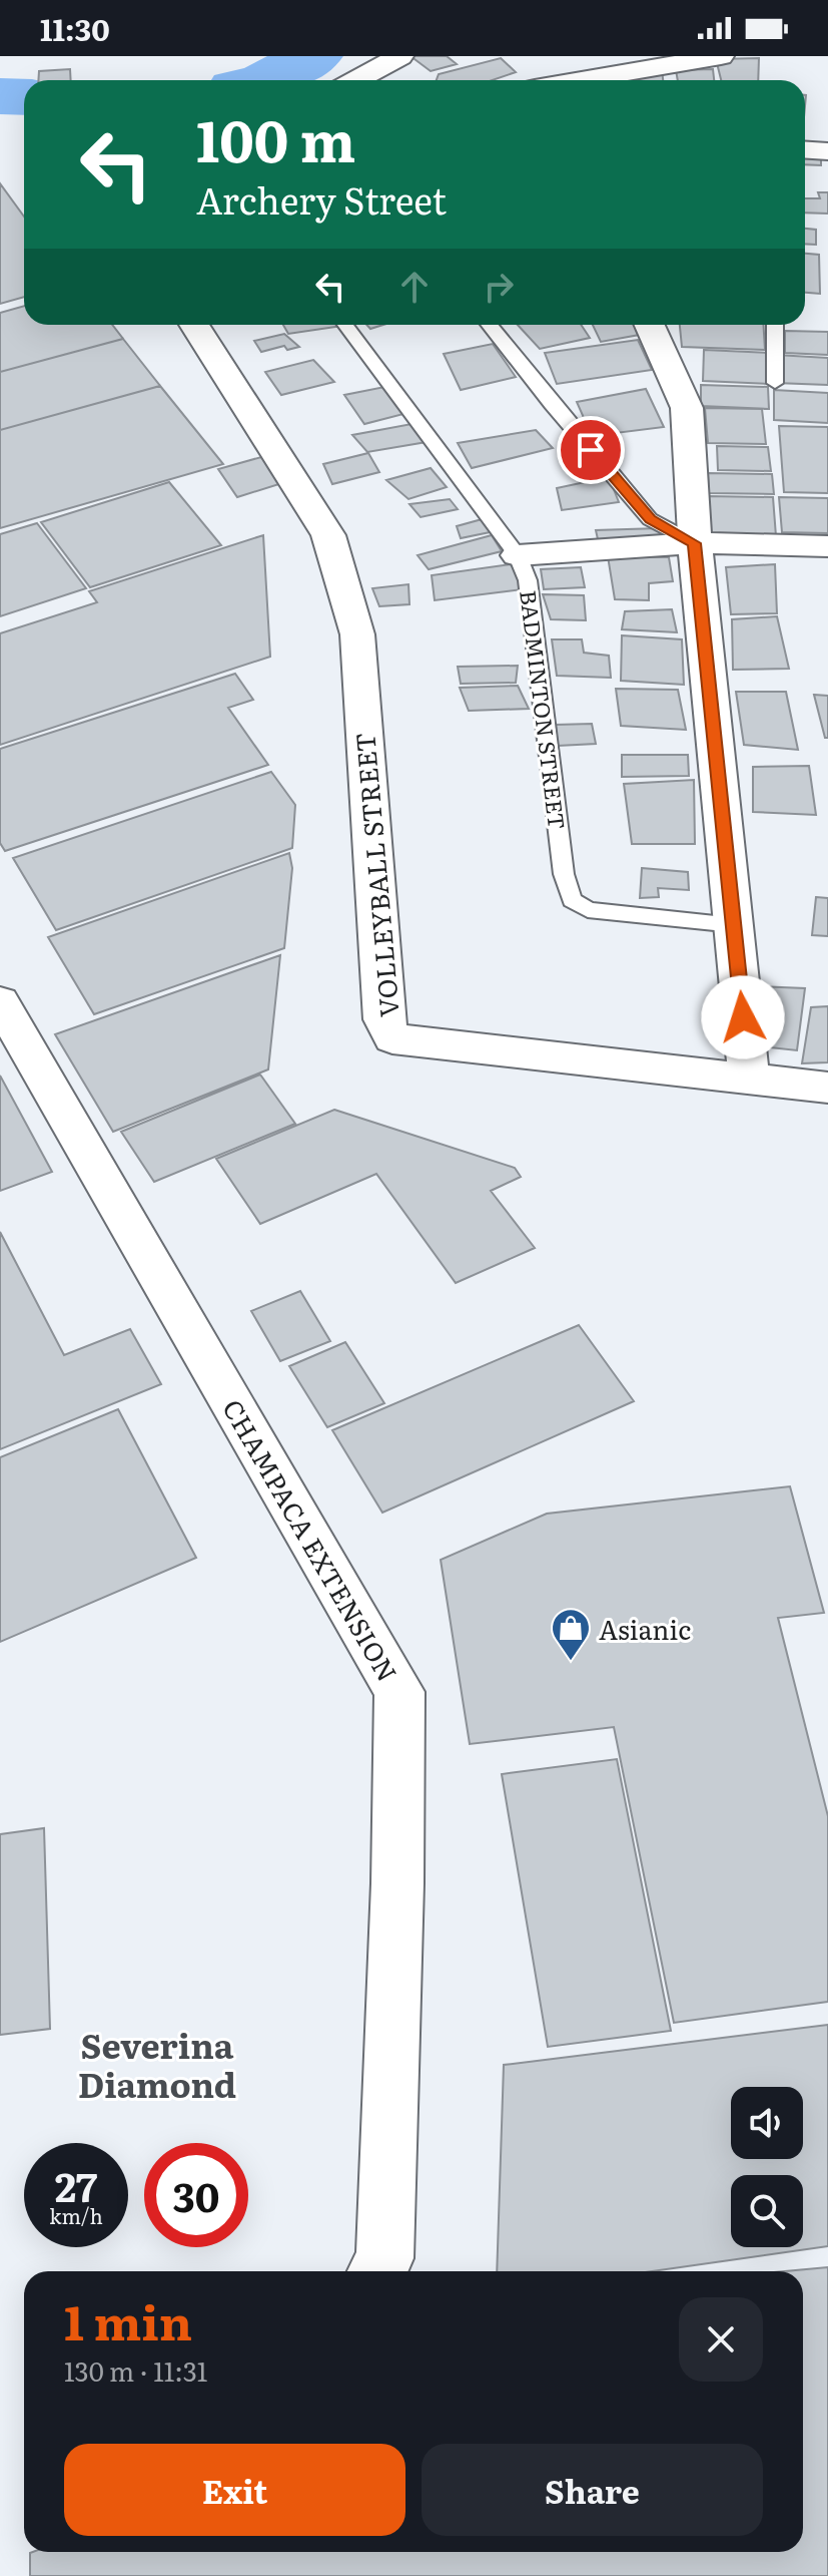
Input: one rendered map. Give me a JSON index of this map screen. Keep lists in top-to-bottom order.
{
  "streets": {
    "street": ["VOLLEYBALL STREET", "CHAMPACA EXTENSION"],
    "lane": ["BADMINTON STREET"]
  },
  "districts": ["Severina Diamond"],
  "places": {
    "shop": ["Asianic"]
  },
  "page": {
    "status": "11:30",
    "turn": ["100 m", "Archery Street"],
    "speed": "27 km/h",
    "limit": "30",
    "heading": ["1 min", "130 m · 11:31"],
    "buttons": ["Exit", "Share"]
  }
}
